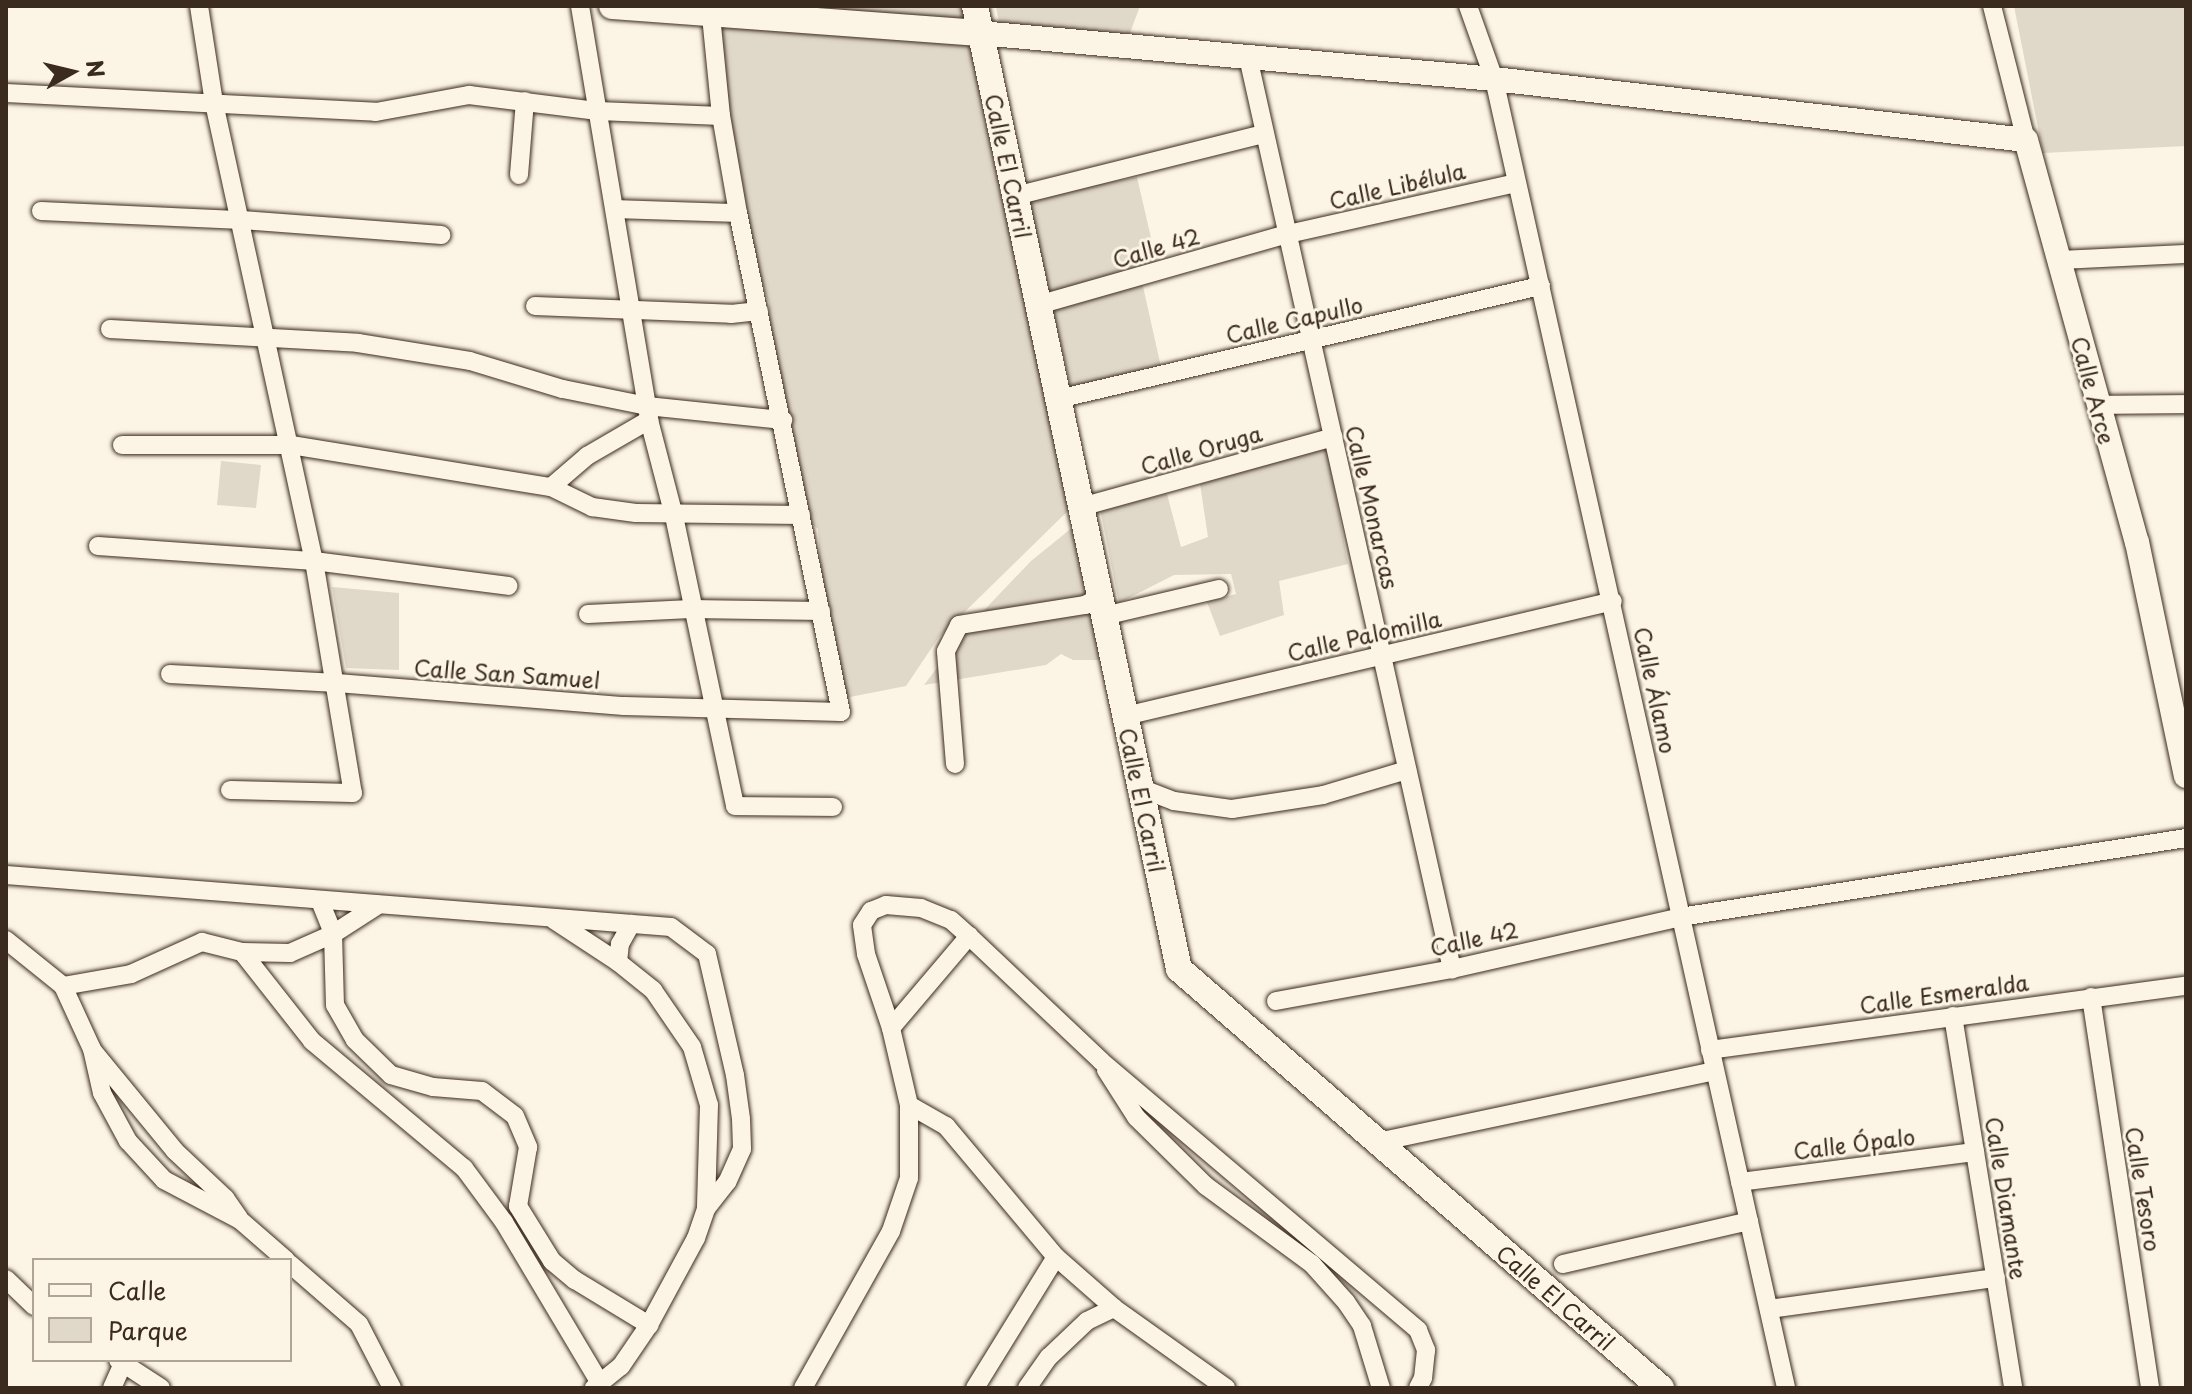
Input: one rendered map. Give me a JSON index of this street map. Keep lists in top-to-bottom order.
{
  "streets": {
    "main road": ["Calle El Carril"],
    "street": [
      "Calle Libélula",
      "Calle 42",
      "Calle Capullo",
      "Calle Arce",
      "Calle Oruga",
      "Calle Monarcas",
      "Calle Palomilla",
      "Calle San Samuel",
      "Calle Álamo",
      "Calle Esmeralda",
      "Calle Ópalo",
      "Calle Tesoro",
      "Calle Diamante"
    ]
  },
  "crossings": [
    ["Calle El Carril", "Calle 42"],
    ["Calle El Carril", "Calle Capullo"],
    ["Calle El Carril", "Calle Oruga"],
    ["Calle El Carril", "Calle Palomilla"],
    ["Calle Libélula", "Calle 42"],
    ["Calle Libélula", "Calle Monarcas"],
    ["Calle Libélula", "Calle Álamo"],
    ["Calle 42", "Calle Monarcas"],
    ["Calle 42", "Calle Álamo"],
    ["Calle Capullo", "Calle Monarcas"],
    ["Calle Capullo", "Calle Álamo"],
    ["Calle Oruga", "Calle Monarcas"],
    ["Calle Monarcas", "Calle Palomilla"],
    ["Calle Palomilla", "Calle Álamo"],
    ["Calle Álamo", "Calle Esmeralda"],
    ["Calle Álamo", "Calle Ópalo"],
    ["Calle Esmeralda", "Calle Tesoro"],
    ["Calle Esmeralda", "Calle Diamante"],
    ["Calle Ópalo", "Calle Diamante"]
  ],
  "legend": ["Calle", "Parque"],
  "north": "right"
}
